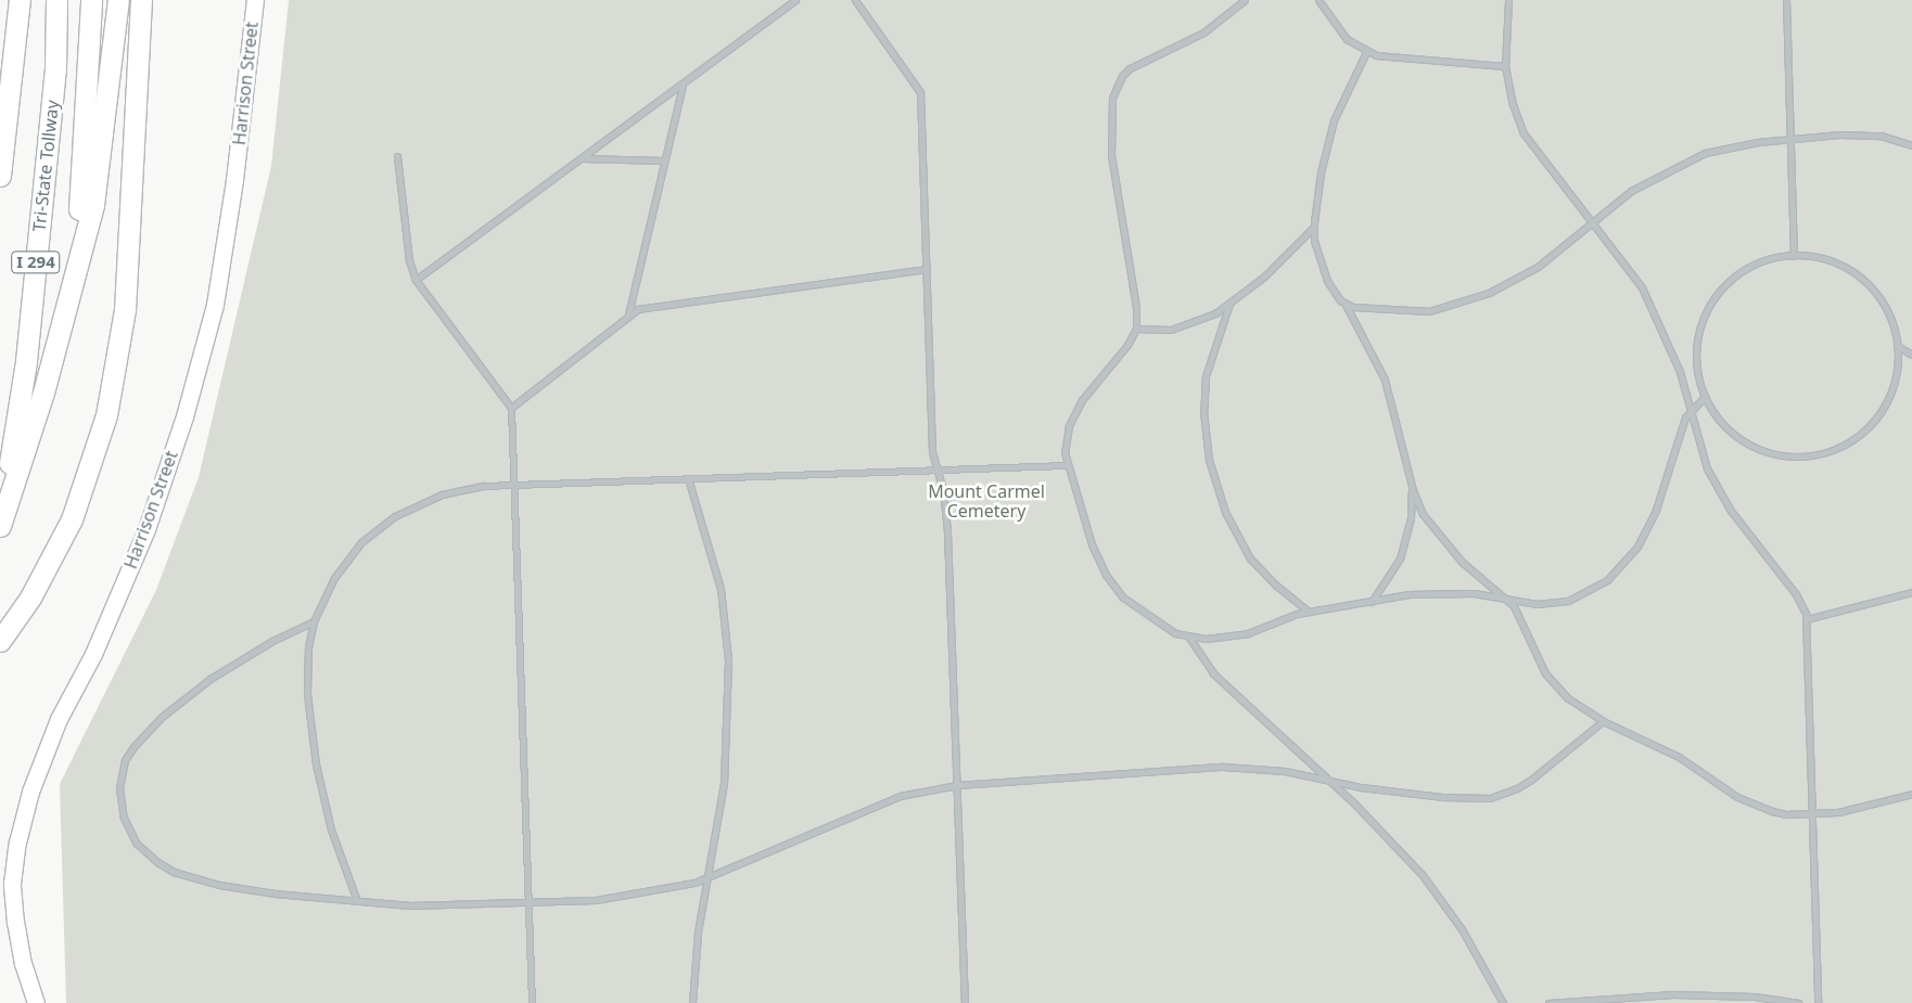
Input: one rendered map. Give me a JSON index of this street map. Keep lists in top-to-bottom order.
{
  "streets": {
    "highway": ["Tri-State Tollway", "I 294"],
    "main road": ["Harrison Street"]
  },
  "parks": ["Mount Carmel Cemetery"]
}
